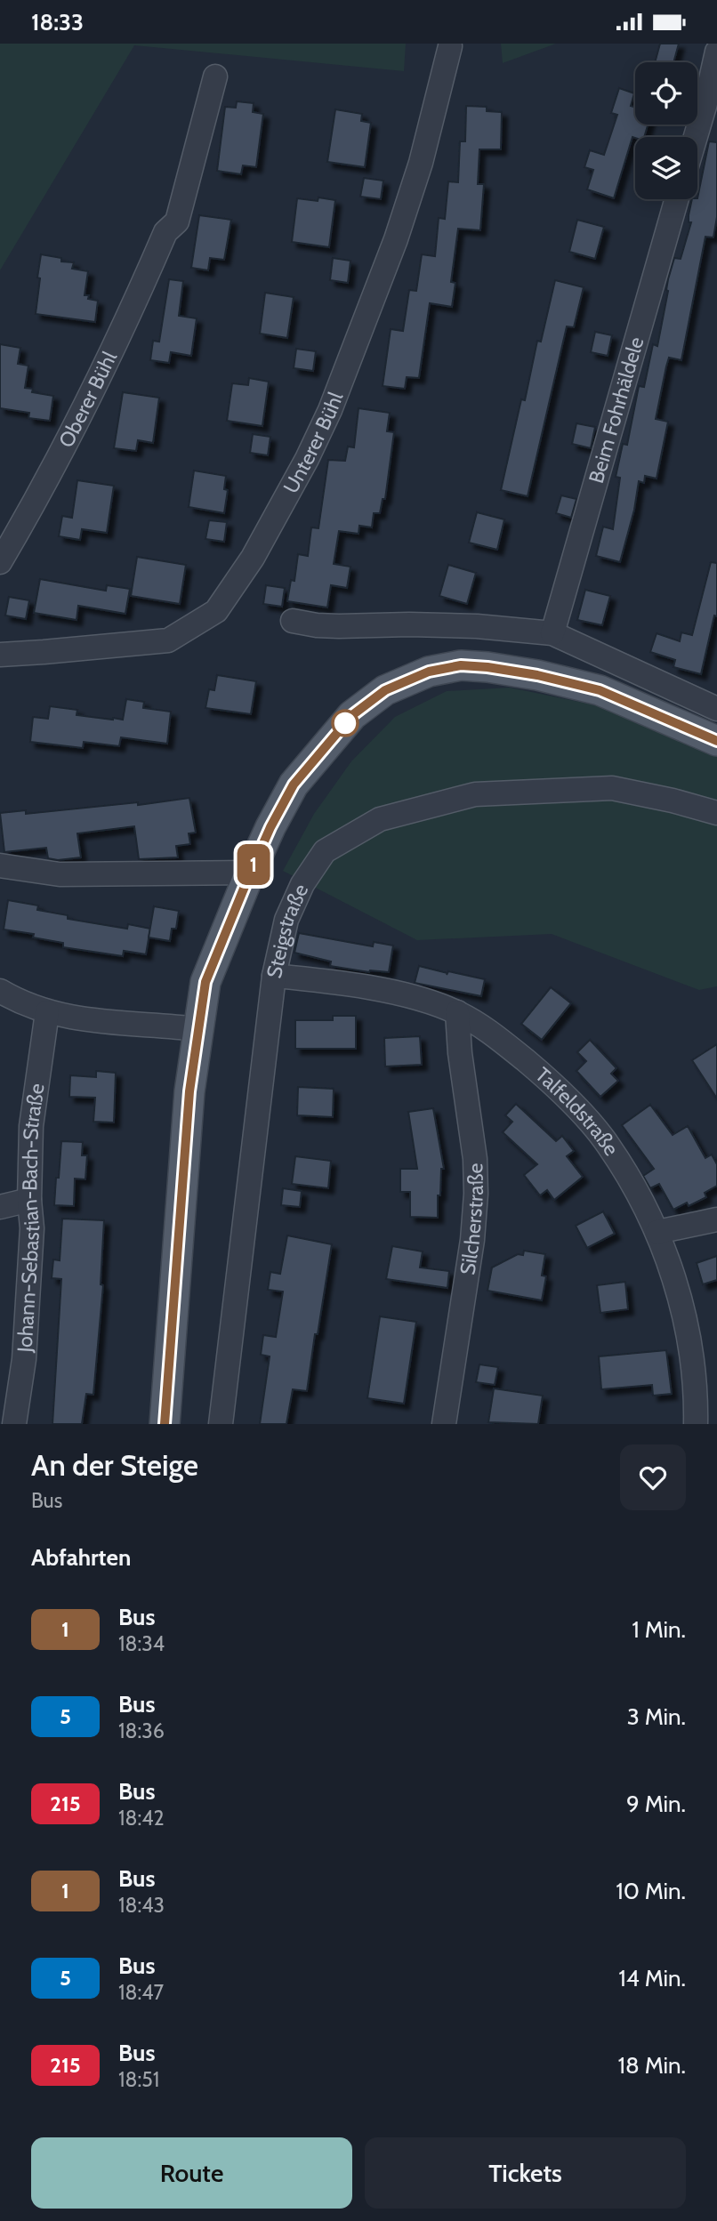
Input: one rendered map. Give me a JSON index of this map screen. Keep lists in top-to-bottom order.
{
  "streets": {
    "street": [
      "Oberer Bühl",
      "Beim Fohrhäldele",
      "Unterer Bühl",
      "Steigstraße",
      "Talfeldstraße",
      "Johann-Sebastian-Bach-Straße",
      "Silcherstraße"
    ]
  },
  "crossings": [
    ["Steigstraße", "Talfeldstraße"],
    ["Talfeldstraße", "Silcherstraße"]
  ],
  "lines": ["bus line 1"],
  "page": {
    "status": "18:33",
    "on_map": "1",
    "heading": [
      ["An der Steige", "Bus"],
      "Abfahrten"
    ],
    "list": [
      {
        "mark": "1",
        "name": "Bus",
        "note": "18:34",
        "value": "1 Min."
      },
      {
        "mark": "5",
        "name": "Bus",
        "note": "18:36",
        "value": "3 Min."
      },
      {
        "mark": "215",
        "name": "Bus",
        "note": "18:42",
        "value": "9 Min."
      },
      {
        "mark": "1",
        "name": "Bus",
        "note": "18:43",
        "value": "10 Min."
      },
      {
        "mark": "5",
        "name": "Bus",
        "note": "18:47",
        "value": "14 Min."
      },
      {
        "mark": "215",
        "name": "Bus",
        "note": "18:51",
        "value": "18 Min."
      }
    ],
    "buttons": ["Route", "Tickets"]
  }
}
